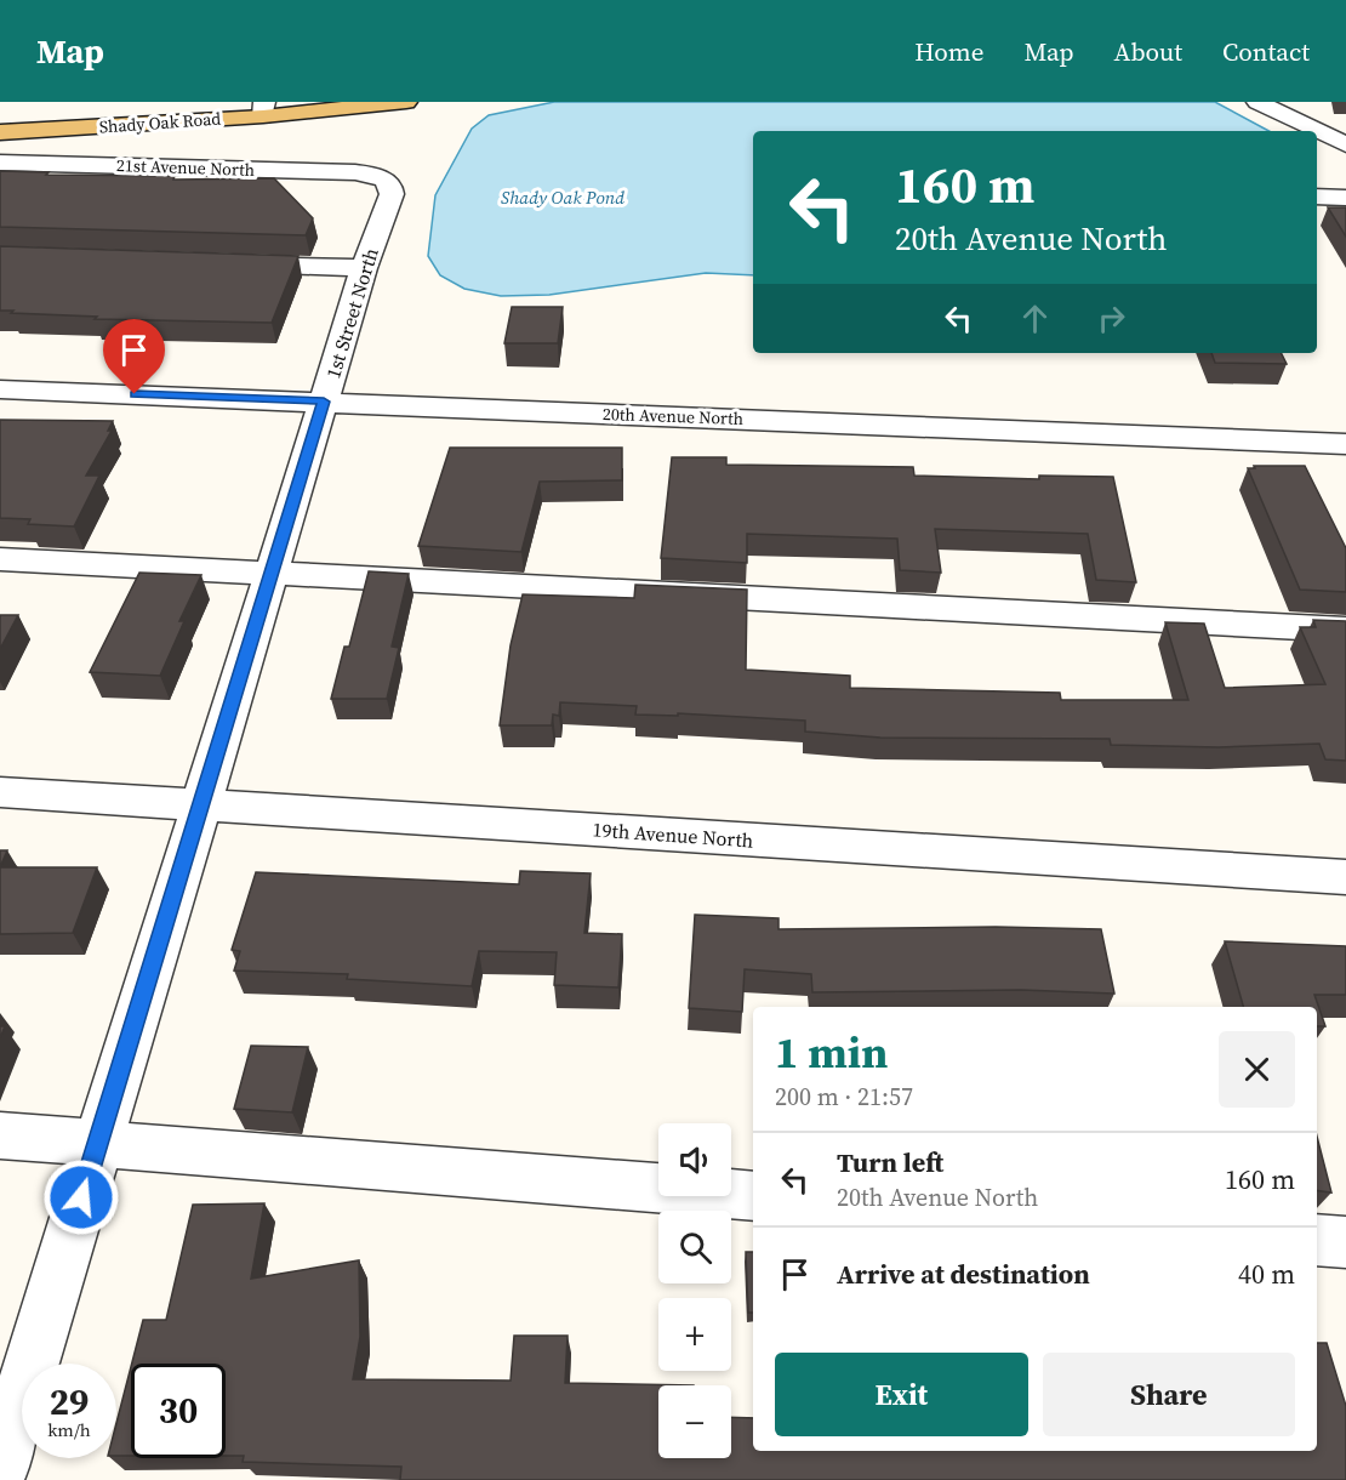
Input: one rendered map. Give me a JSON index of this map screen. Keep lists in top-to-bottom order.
{
  "streets": {
    "main road": ["Shady Oak Road"],
    "street": [
      "21st Avenue North",
      "1st Street North",
      "20th Avenue North",
      "19th Avenue North"
    ]
  },
  "crossings": [
    ["21st Avenue North", "1st Street North"],
    ["1st Street North", "20th Avenue North"],
    ["1st Street North", "19th Avenue North"]
  ],
  "water": ["Shady Oak Pond"],
  "page": {
    "header": "Map",
    "nav": [
      "Home",
      "Map",
      "About",
      "Contact"
    ],
    "turn": ["160 m", "20th Avenue North"],
    "heading": ["1 min", "200 m · 21:57"],
    "map_buttons": ["+", "−"],
    "list": [
      {
        "name": "Turn left",
        "note": "20th Avenue North",
        "value": "160 m"
      },
      {
        "name": "Arrive at destination",
        "value": "40 m"
      }
    ],
    "buttons": ["Exit", "Share"],
    "speed": "29 km/h",
    "limit": "30"
  }
}
